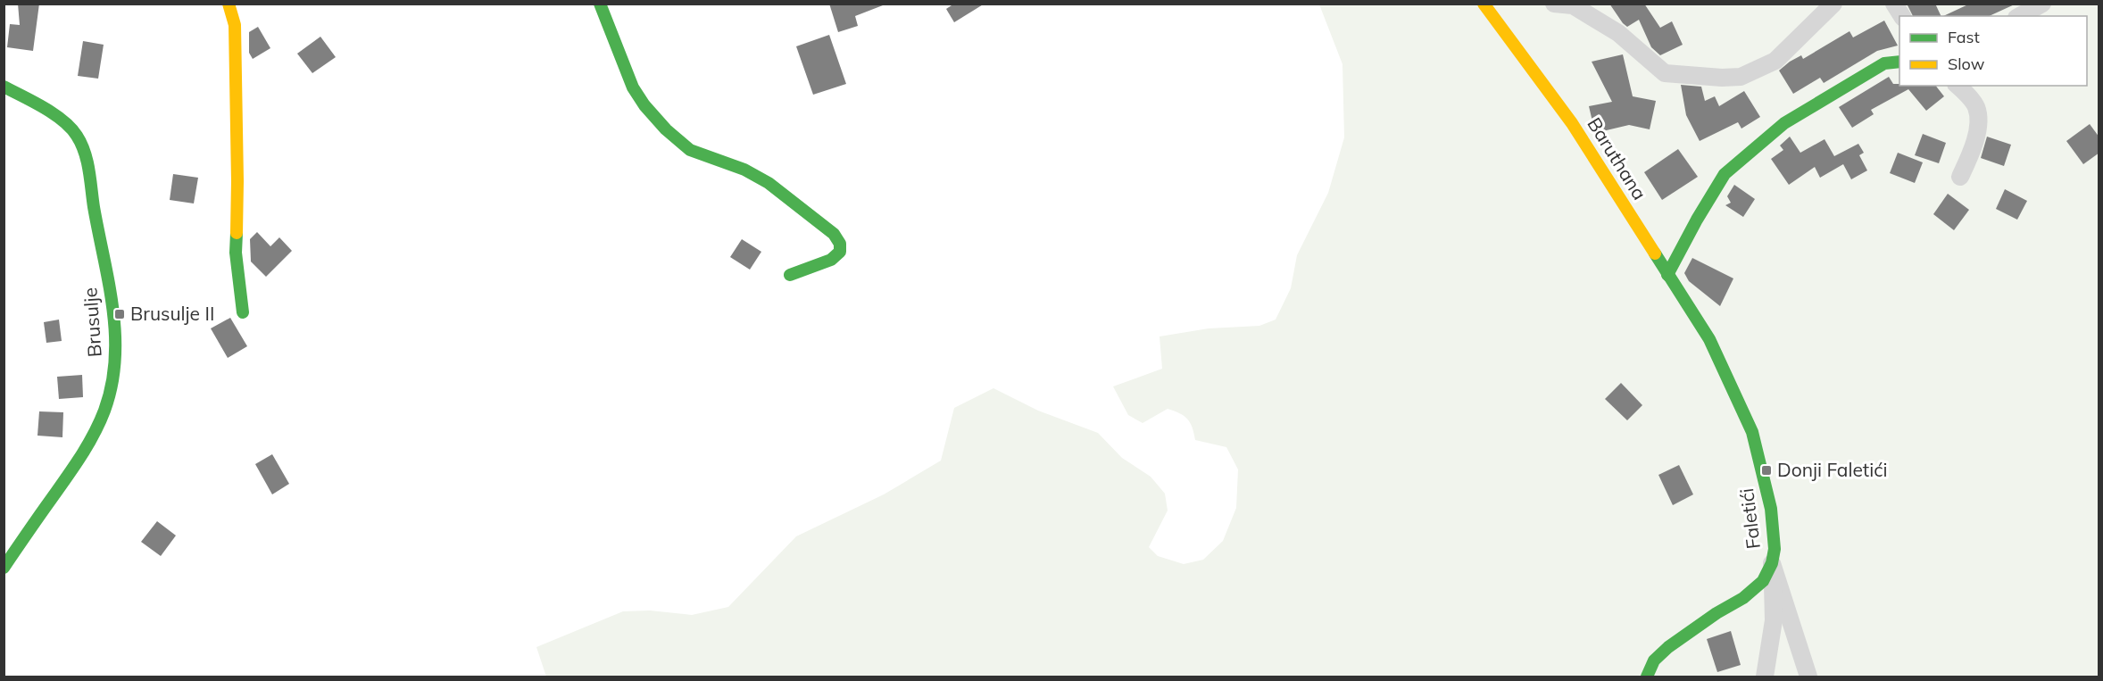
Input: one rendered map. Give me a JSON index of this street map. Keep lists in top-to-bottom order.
{
  "streets": {
    "street": ["Baruthana", "Brusulje", "Faletići"]
  },
  "crossings": [
    ["Baruthana", "Faletići"]
  ],
  "places": {
    "transit": ["Brusulje II", "Donji Faletići"]
  },
  "legend": ["Fast", "Slow"]
}
